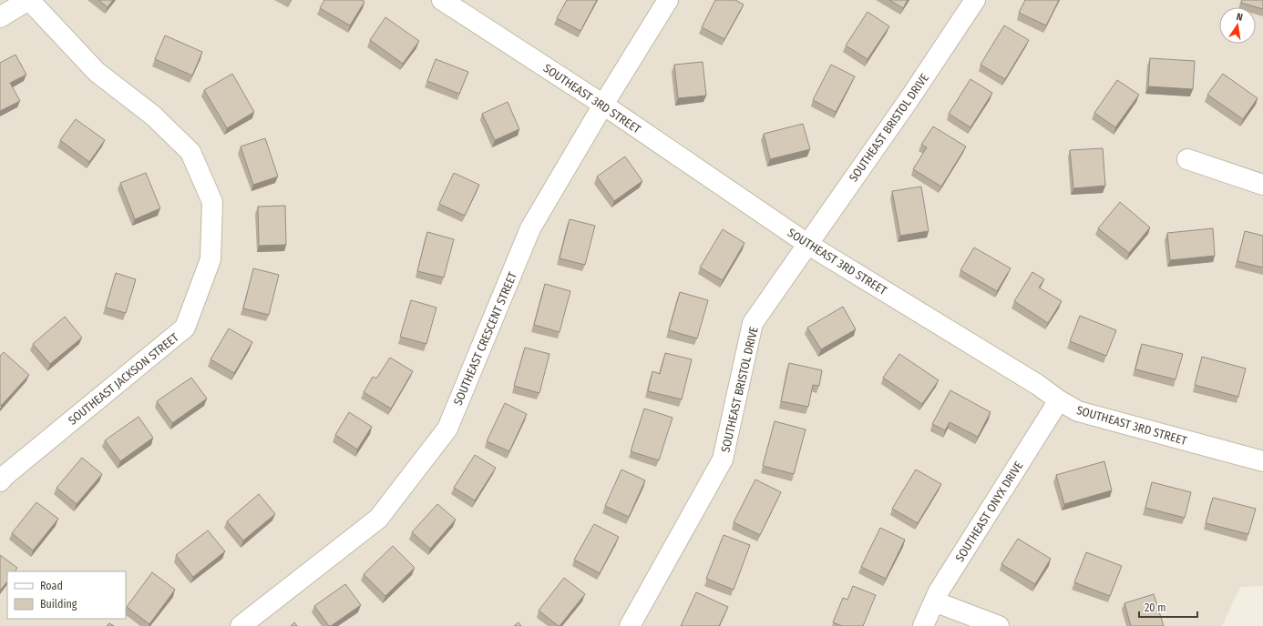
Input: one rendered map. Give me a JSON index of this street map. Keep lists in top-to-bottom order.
{
  "streets": {
    "street": [
      "SOUTHEAST 3RD STREET",
      "SOUTHEAST BRISTOL DRIVE",
      "SOUTHEAST CRESCENT STREET",
      "SOUTHEAST JACKSON STREET",
      "SOUTHEAST ONYX DRIVE"
    ]
  },
  "crossings": [
    ["SOUTHEAST 3RD STREET", "SOUTHEAST BRISTOL DRIVE"],
    ["SOUTHEAST 3RD STREET", "SOUTHEAST CRESCENT STREET"],
    ["SOUTHEAST 3RD STREET", "SOUTHEAST ONYX DRIVE"]
  ],
  "legend": ["Road", "Building"],
  "scale_bar": "20 m",
  "north": "top"
}
